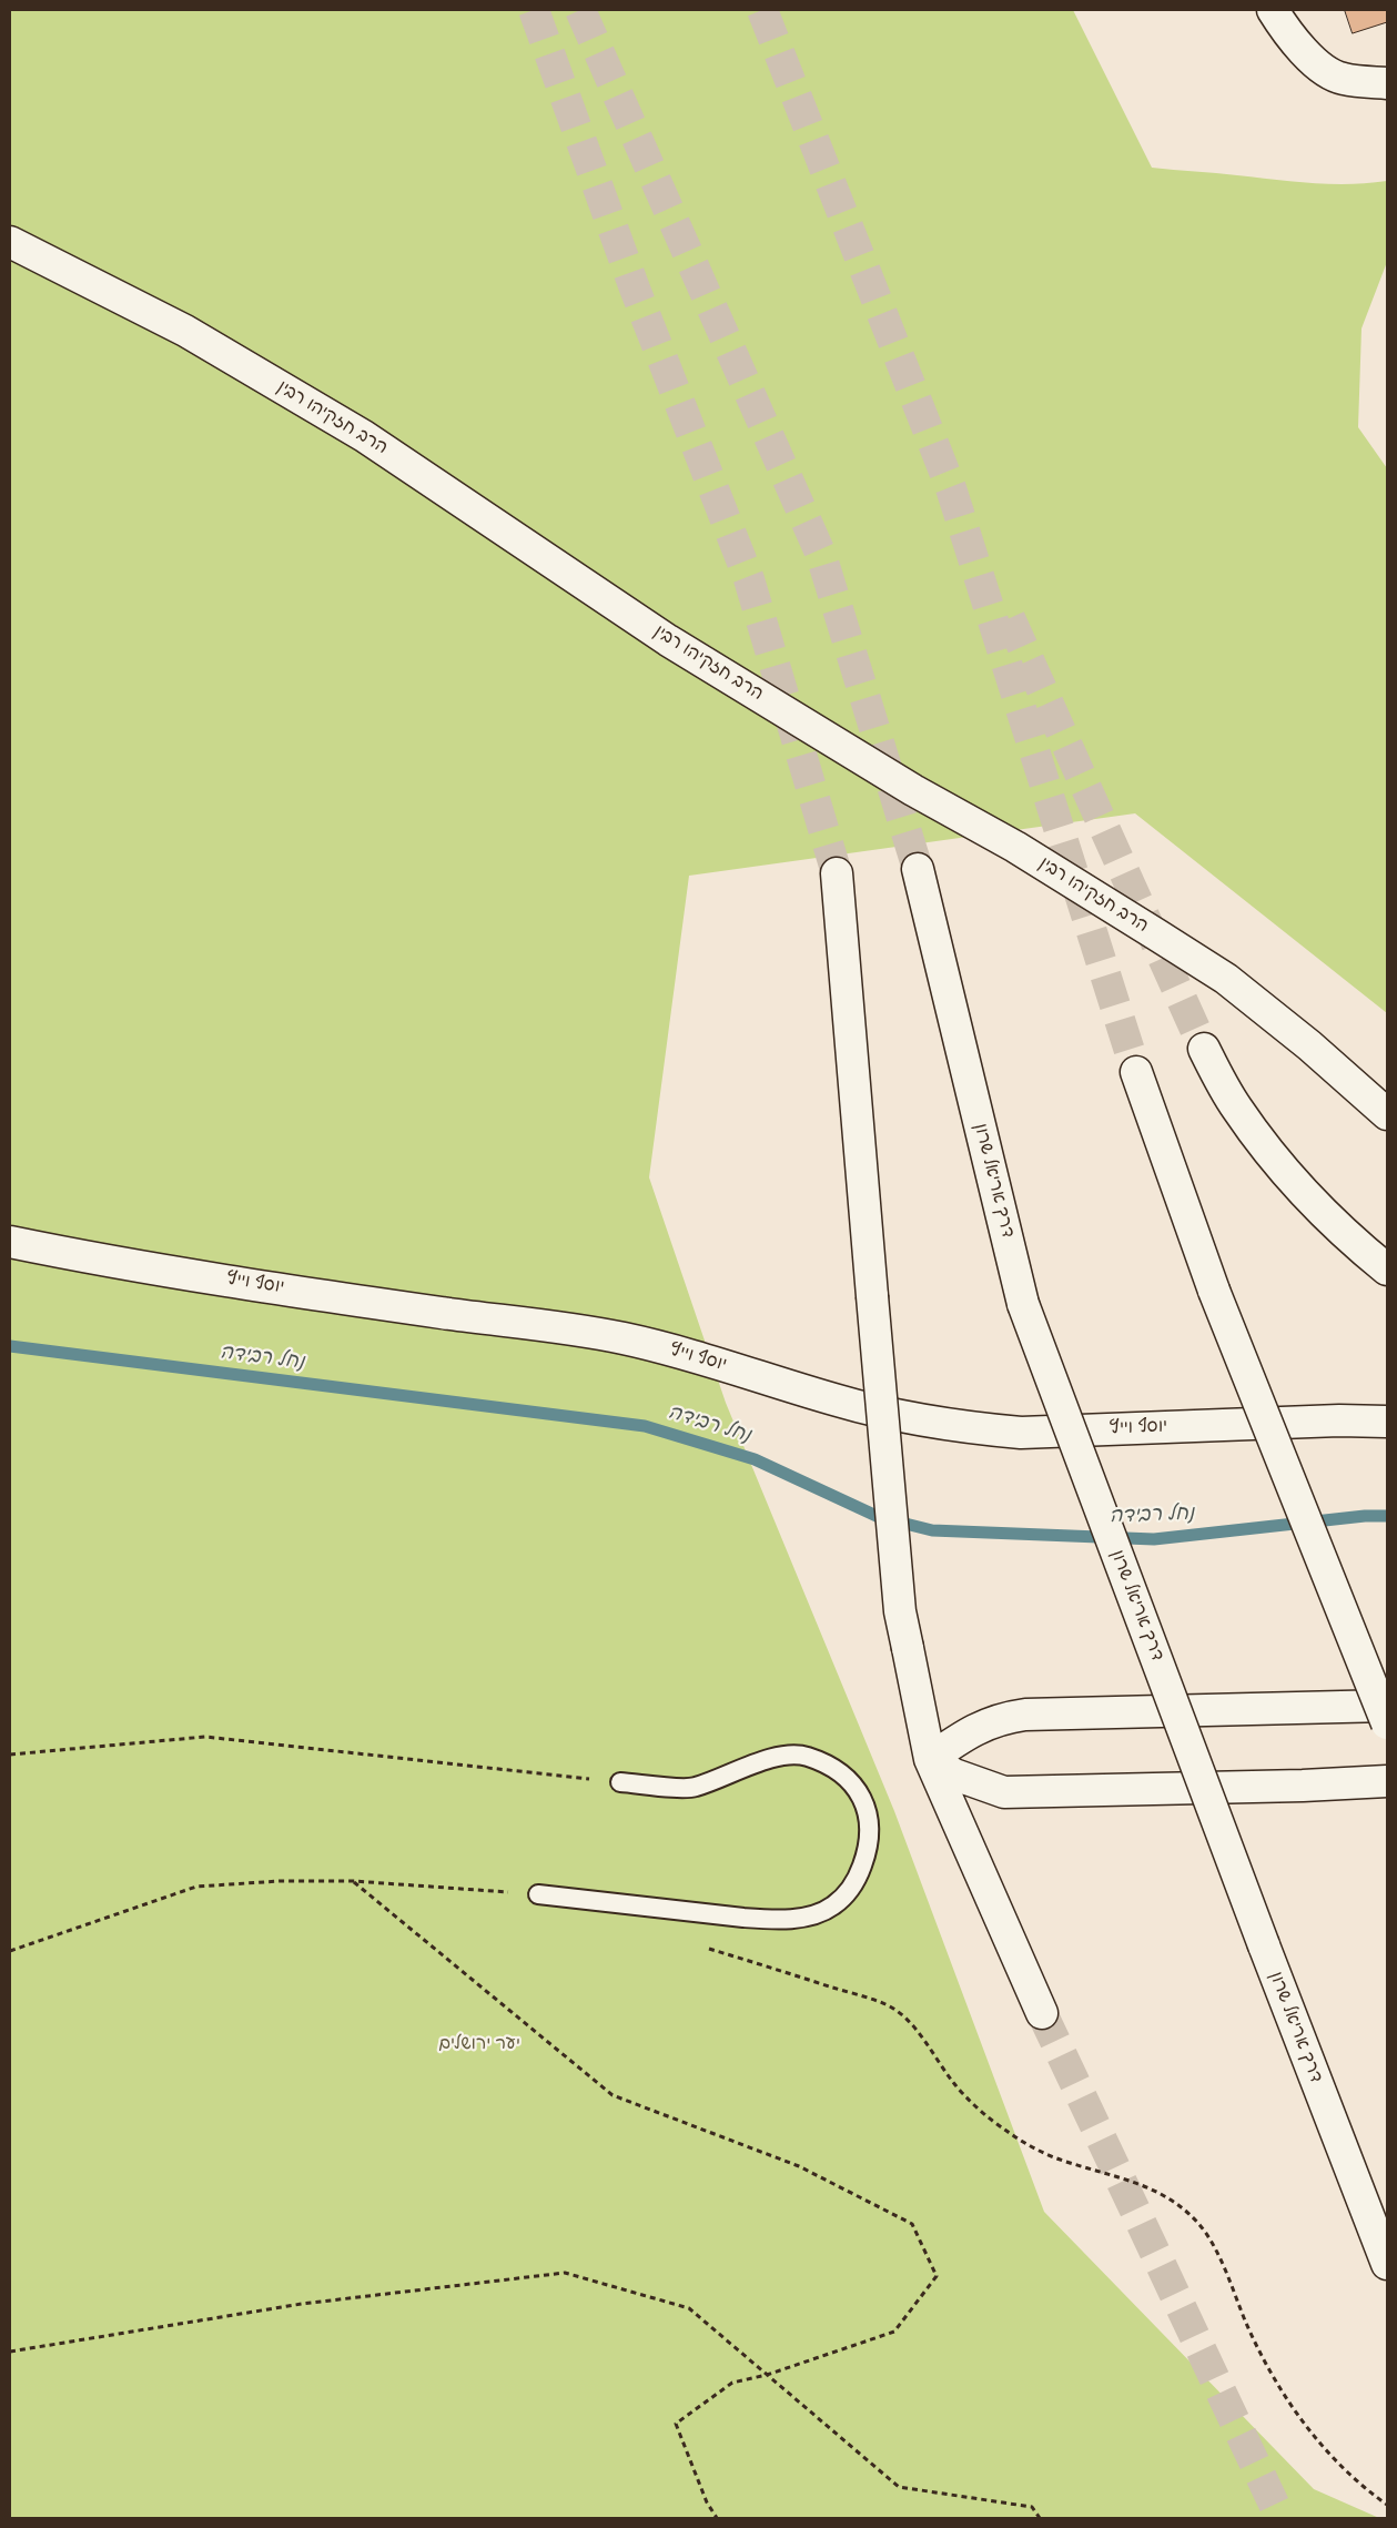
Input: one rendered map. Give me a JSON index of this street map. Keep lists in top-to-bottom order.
{
  "streets": {
    "main road": ["הרב חזקיהו רבין", "דרך אריאל שרון", "יוסף וייץ"]
  },
  "water": ["נחל רבידה"],
  "parks": ["יער ירושלים"]
}
